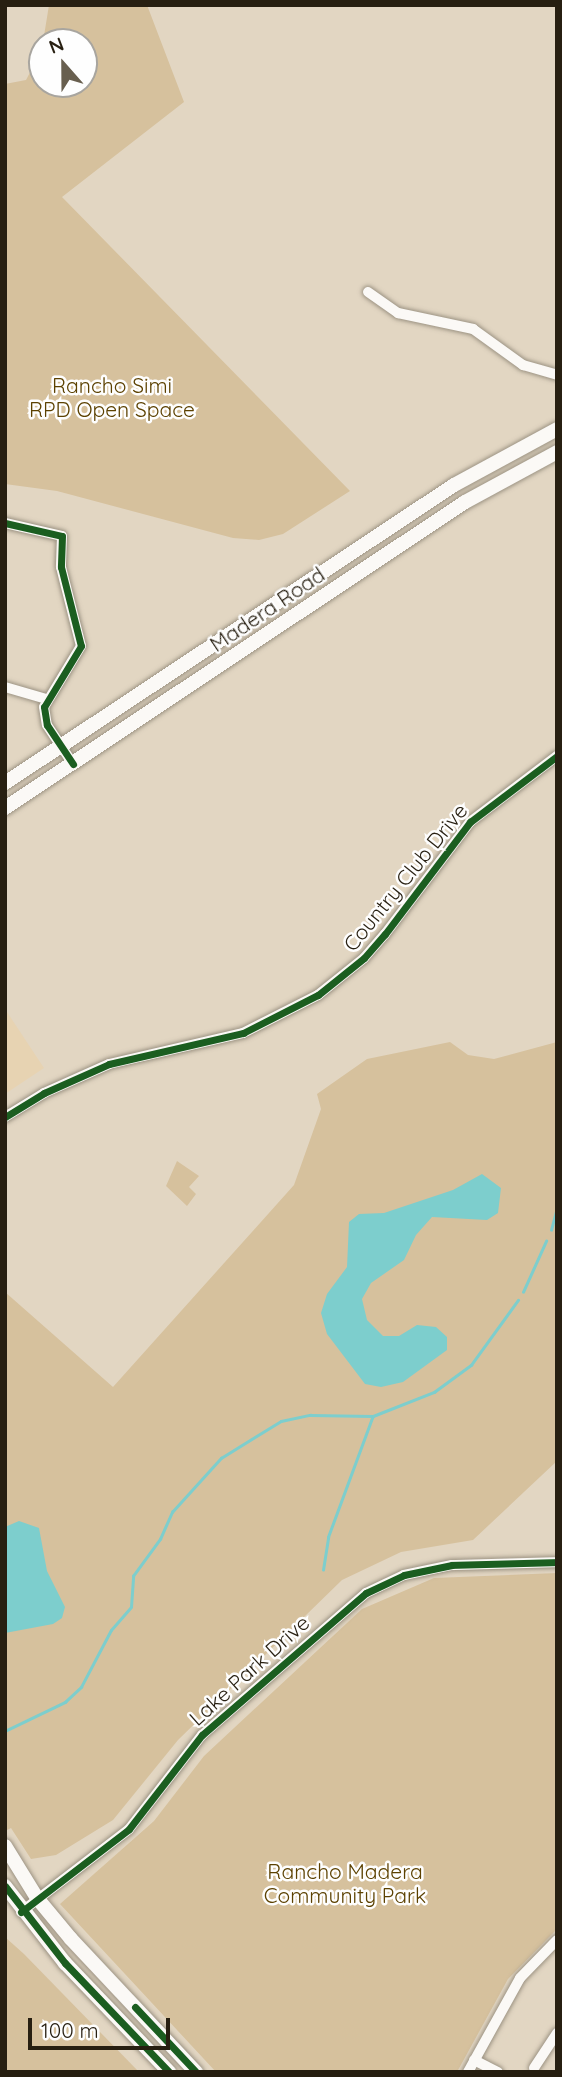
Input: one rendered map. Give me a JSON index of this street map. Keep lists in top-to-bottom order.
{
  "streets": {
    "main road": ["Madera Road"],
    "street": ["Country Club Drive", "Lake Park Drive"]
  },
  "parks": ["Rancho Simi RPD Open Space", "Rancho Madera Community Park"],
  "scale_bar": "100 m",
  "north": "top"
}
